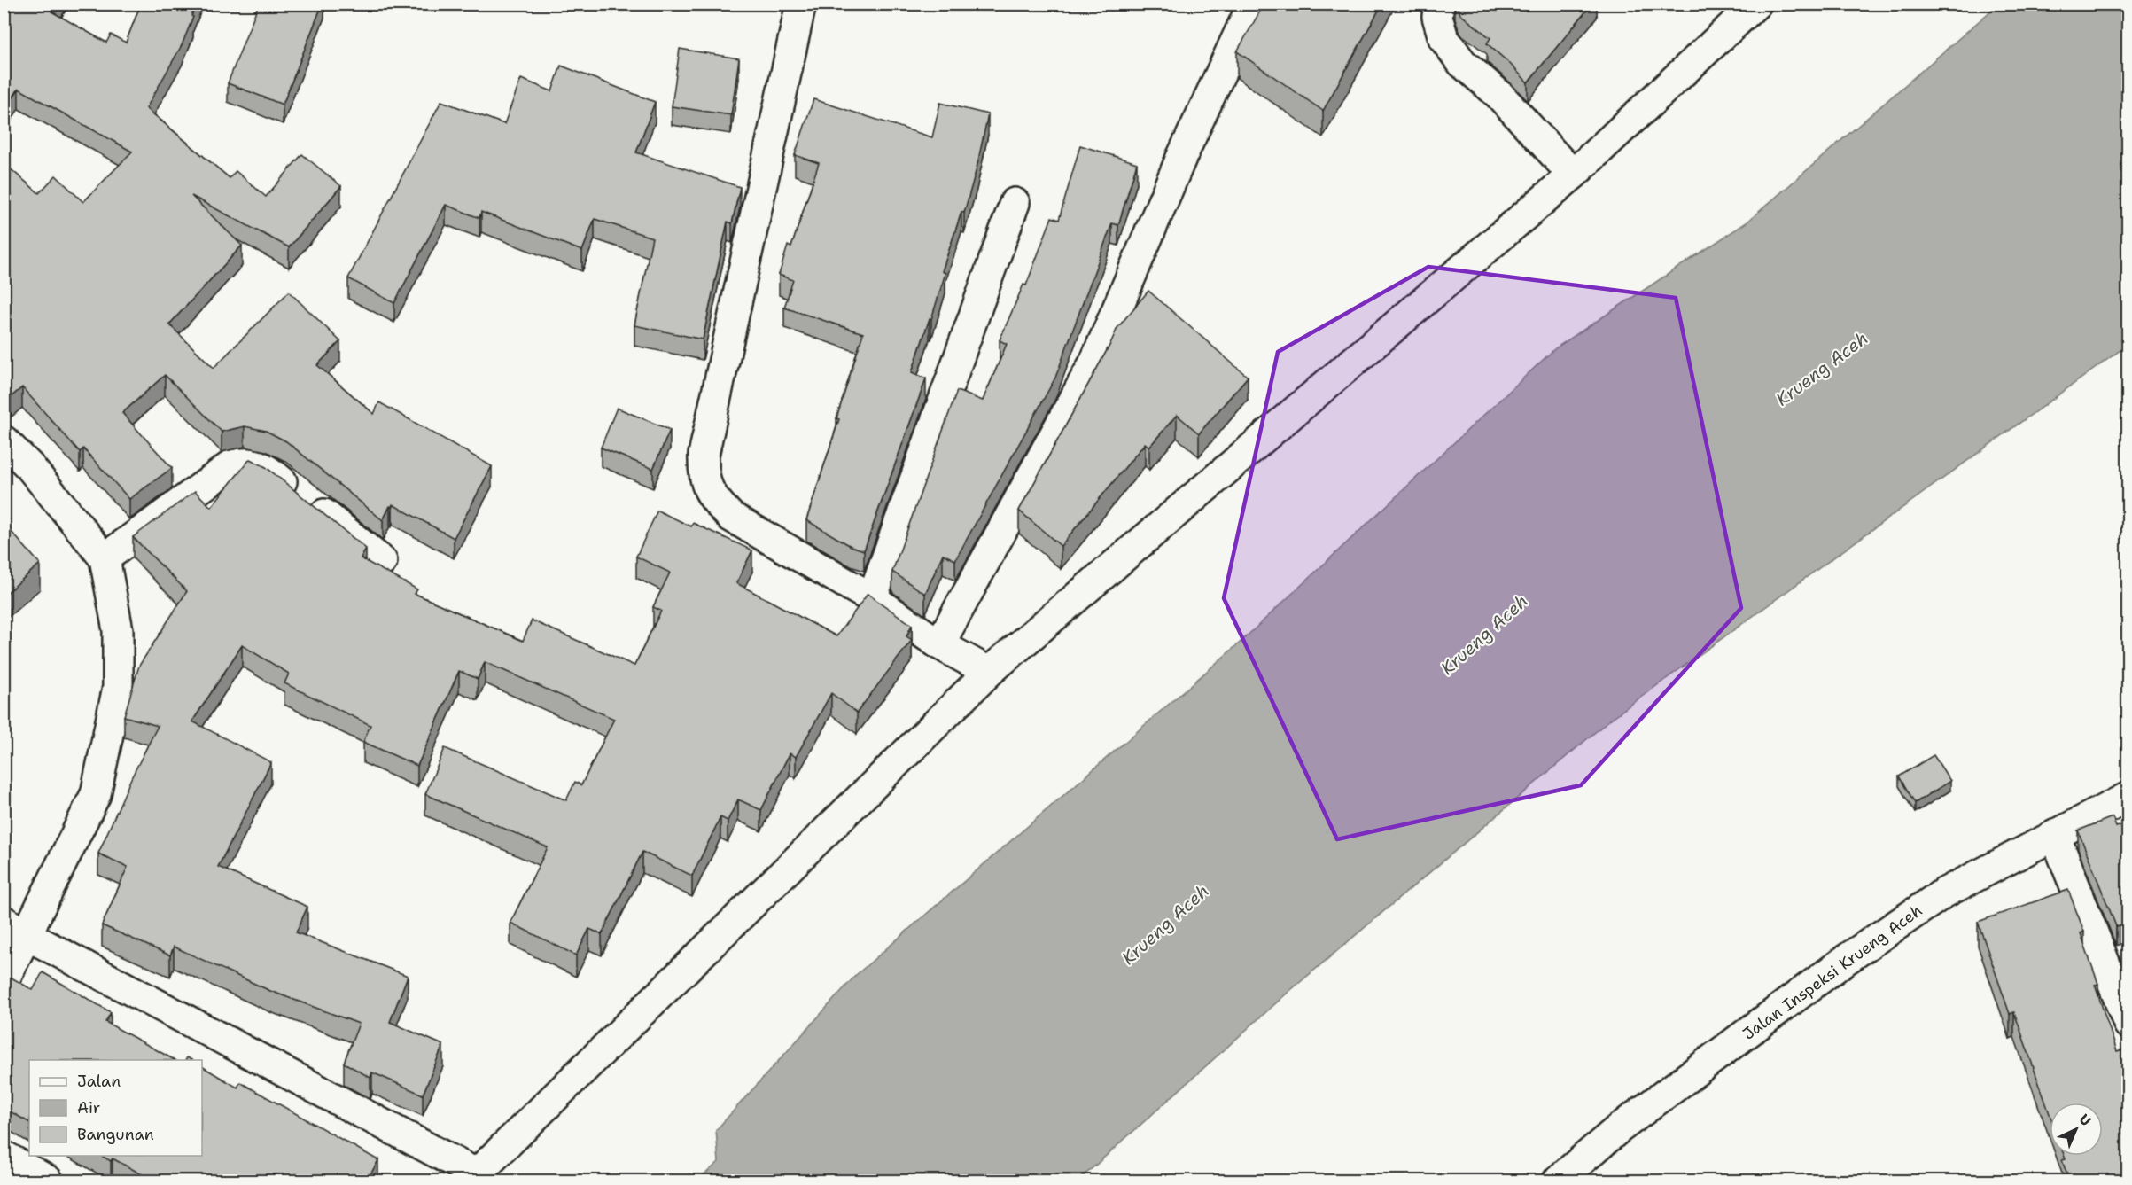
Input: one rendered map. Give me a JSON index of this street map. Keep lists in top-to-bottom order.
{
  "streets": {
    "street": ["Jalan Inspeksi Krueng Aceh"]
  },
  "water": ["Krueng Aceh"],
  "legend": ["Jalan", "Air", "Bangunan"],
  "north": "top right"
}
